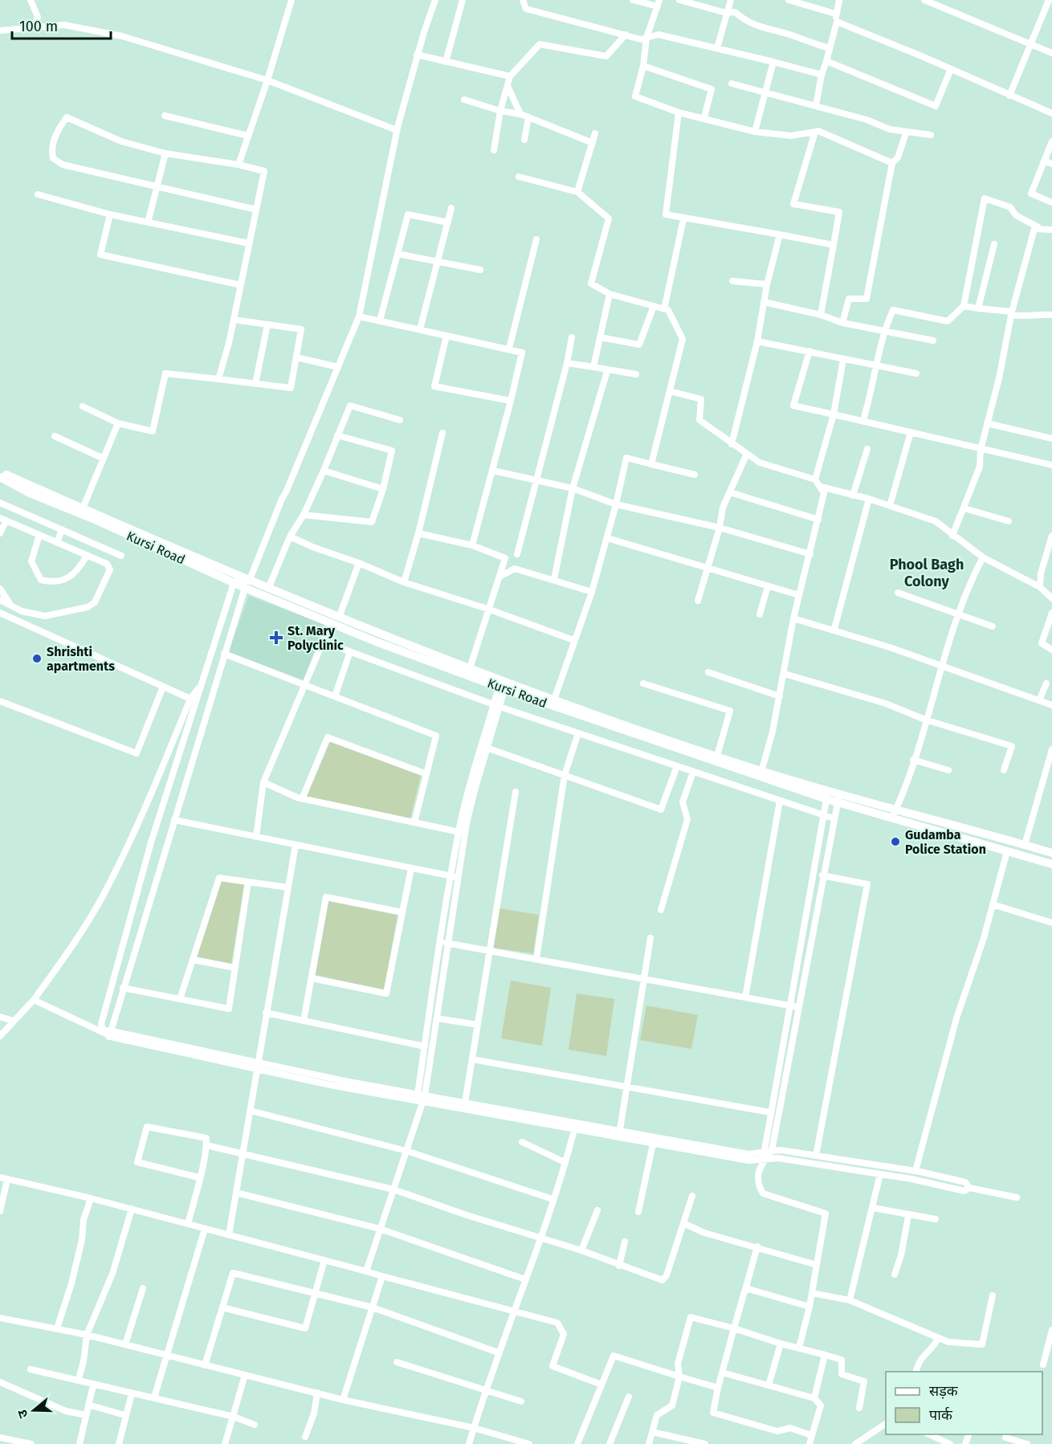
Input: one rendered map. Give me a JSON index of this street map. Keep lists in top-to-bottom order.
{
  "streets": {
    "main road": ["Kursi Road"]
  },
  "districts": ["Phool Bagh Colony"],
  "places": {
    "health": ["St. Mary Polyclinic"],
    "other": ["Shrishti apartments", "Gudamba Police Station"]
  },
  "legend": ["सड़क", "पार्क"],
  "scale_bar": "100 m",
  "north": "left"
}
